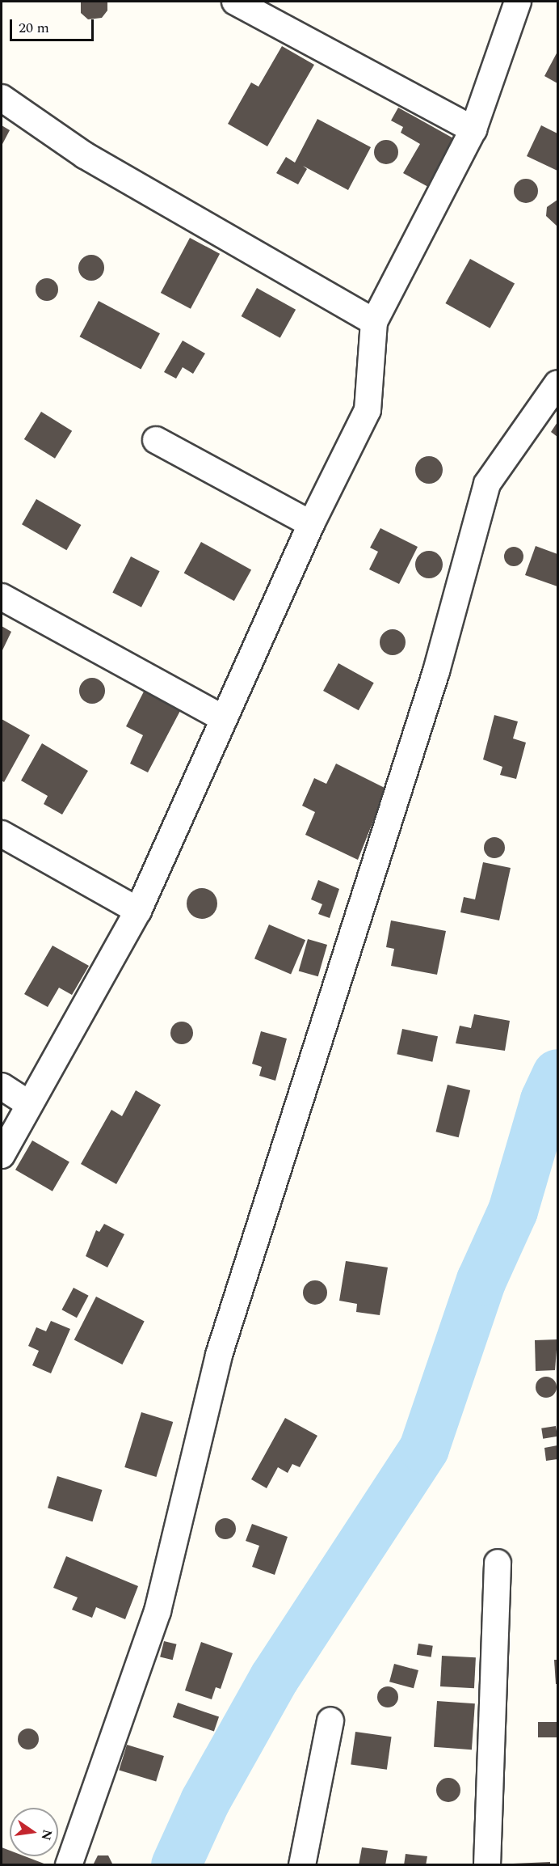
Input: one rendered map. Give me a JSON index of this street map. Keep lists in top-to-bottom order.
{
  "scale_bar": "20 m",
  "north": "right"
}
